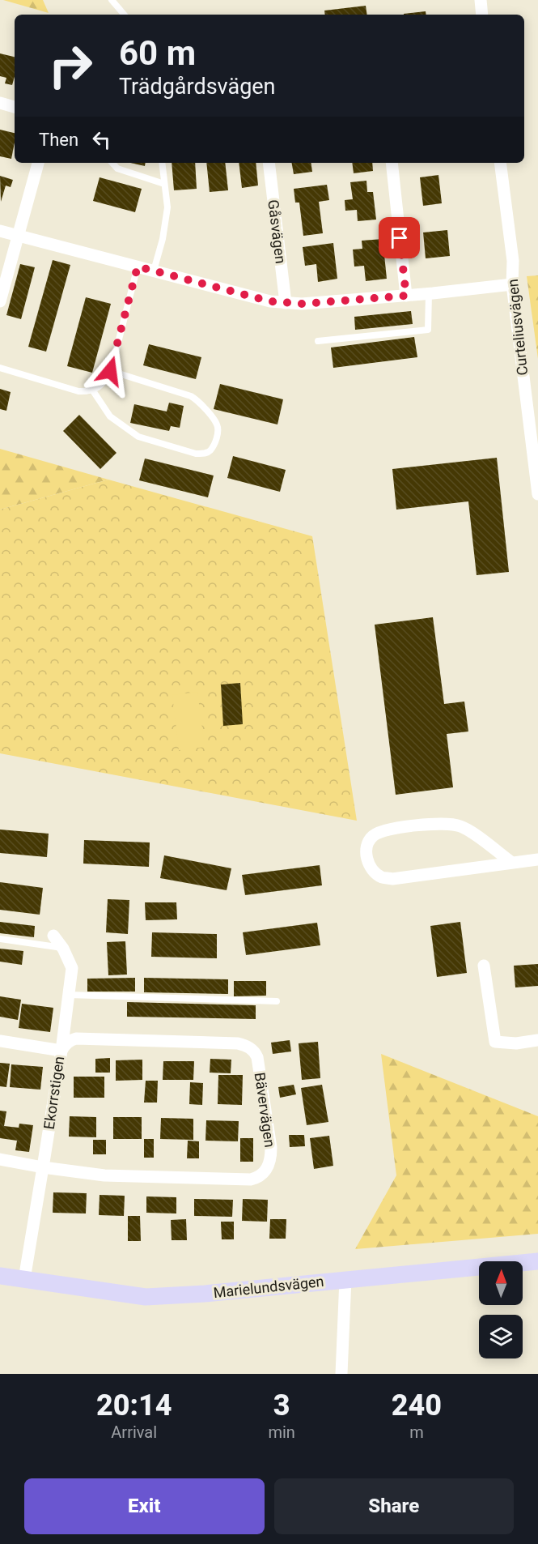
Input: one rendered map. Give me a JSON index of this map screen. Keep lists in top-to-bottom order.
{
  "streets": {
    "street": [
      "Gåsvägen",
      "Curteliusvägen",
      "Ekorrstigen",
      "Bävervägen",
      "Marielundsvägen"
    ]
  },
  "crossings": [
    ["Ekorrstigen", "Bävervägen"],
    ["Ekorrstigen", "Marielundsvägen"]
  ],
  "north": "top",
  "page": {
    "turn": ["60 m", "Trädgårdsvägen"],
    "then": "Then",
    "eta": [
      "20:14",
      "Arrival",
      "3",
      "min",
      "240",
      "m"
    ],
    "buttons": ["Exit", "Share"]
  }
}
